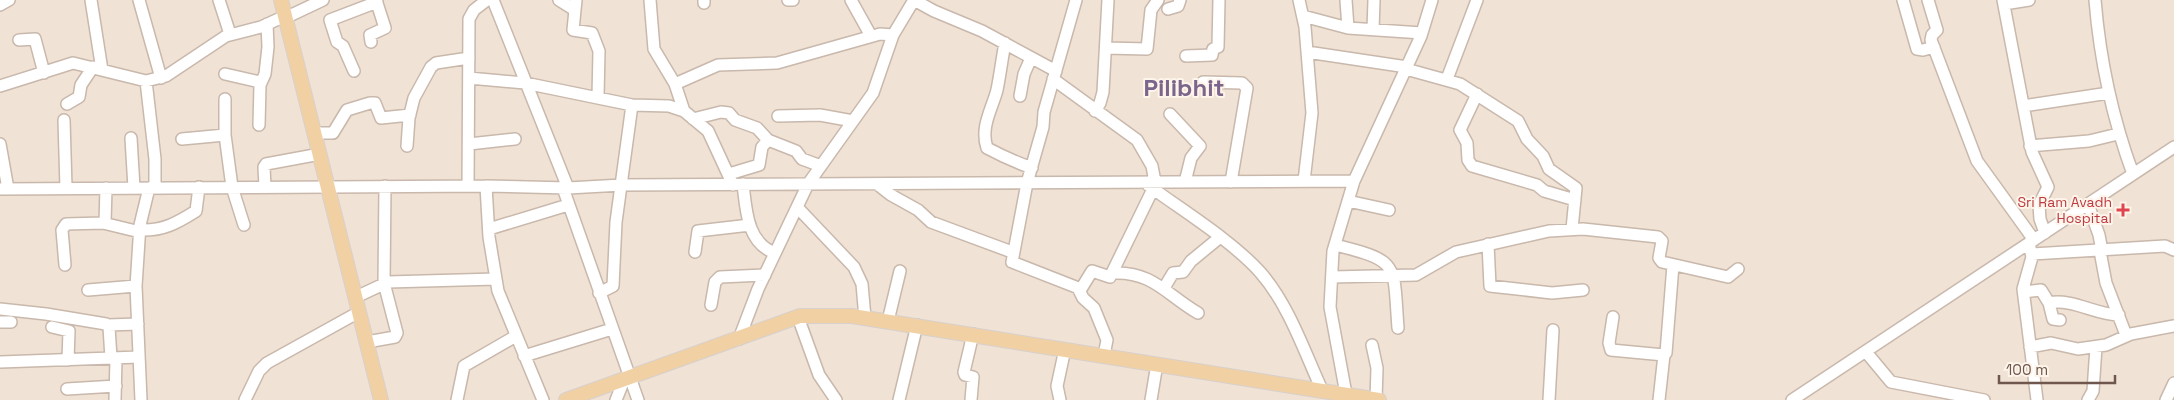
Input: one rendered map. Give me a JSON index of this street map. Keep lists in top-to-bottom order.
{
  "districts": ["Pilibhit"],
  "places": {
    "health": ["Sri Ram Avadh Hospital"]
  },
  "scale_bar": "100 m"
}
